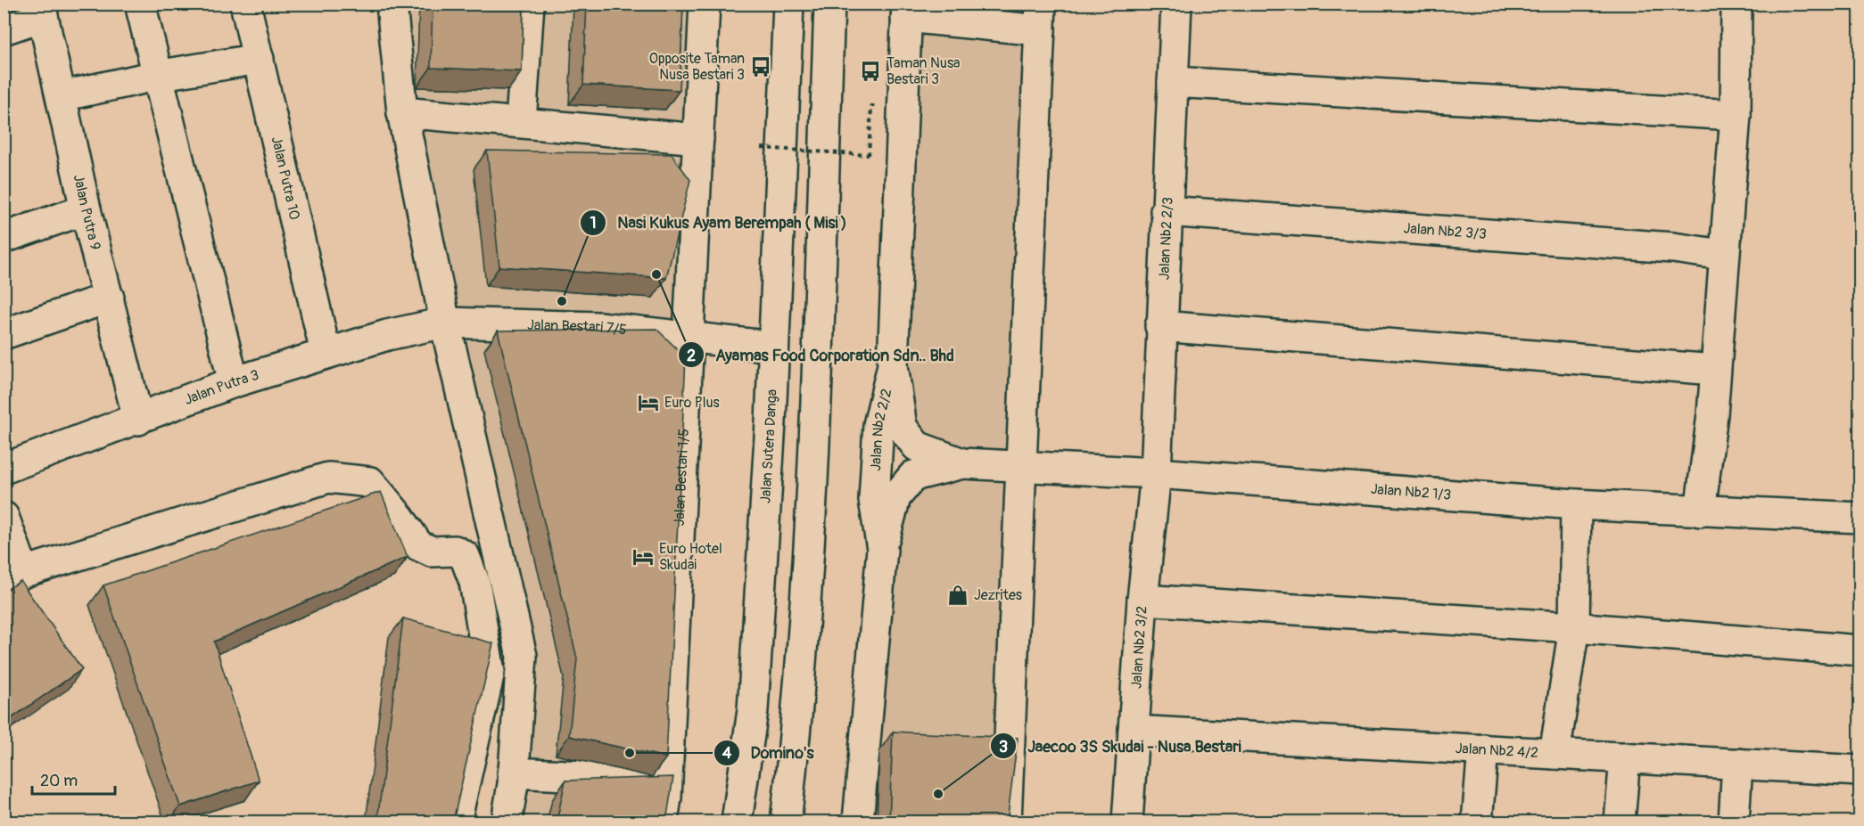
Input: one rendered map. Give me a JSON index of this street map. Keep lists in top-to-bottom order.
{
  "streets": {
    "street": [
      "Jalan Putra 10",
      "Jalan Putra 9",
      "Jalan Nb2 3/3",
      "Jalan Nb2 2/3",
      "Jalan Bestari 7/5",
      "Jalan Putra 3",
      "Jalan Nb2 2/2",
      "Jalan Sutera Danga",
      "Jalan Bestari 1/5",
      "Jalan Nb2 1/3",
      "Jalan Nb2 3/2",
      "Jalan Nb2 4/2"
    ]
  },
  "crossings": [
    ["Jalan Putra 10", "Jalan Putra 3"],
    ["Jalan Putra 9", "Jalan Putra 3"],
    ["Jalan Nb2 3/3", "Jalan Nb2 2/3"],
    ["Jalan Nb2 2/3", "Jalan Nb2 1/3"],
    ["Jalan Nb2 2/3", "Jalan Nb2 3/2"],
    ["Jalan Bestari 7/5", "Jalan Putra 3"],
    ["Jalan Bestari 7/5", "Jalan Sutera Danga"],
    ["Jalan Bestari 7/5", "Jalan Bestari 1/5"],
    ["Jalan Nb2 2/2", "Jalan Nb2 1/3"],
    ["Jalan Nb2 1/3", "Jalan Nb2 3/2"],
    ["Jalan Nb2 3/2", "Jalan Nb2 4/2"]
  ],
  "places": {
    "bus stop": ["Opposite Taman Nusa Bestari 3", "Taman Nusa Bestari 3"],
    "other": [
      "Ayamas Food Corporation Sdn.. Bhd",
      "Nasi Kukus Ayam Berempah ( Misi )",
      "Domino's",
      "Jaecoo 3S Skudai - Nusa Bestari"
    ],
    "hotel": ["Euro Plus", "Euro Hotel Skudai"],
    "shop": ["Jezrites"]
  },
  "scale_bar": "20 m"
}
